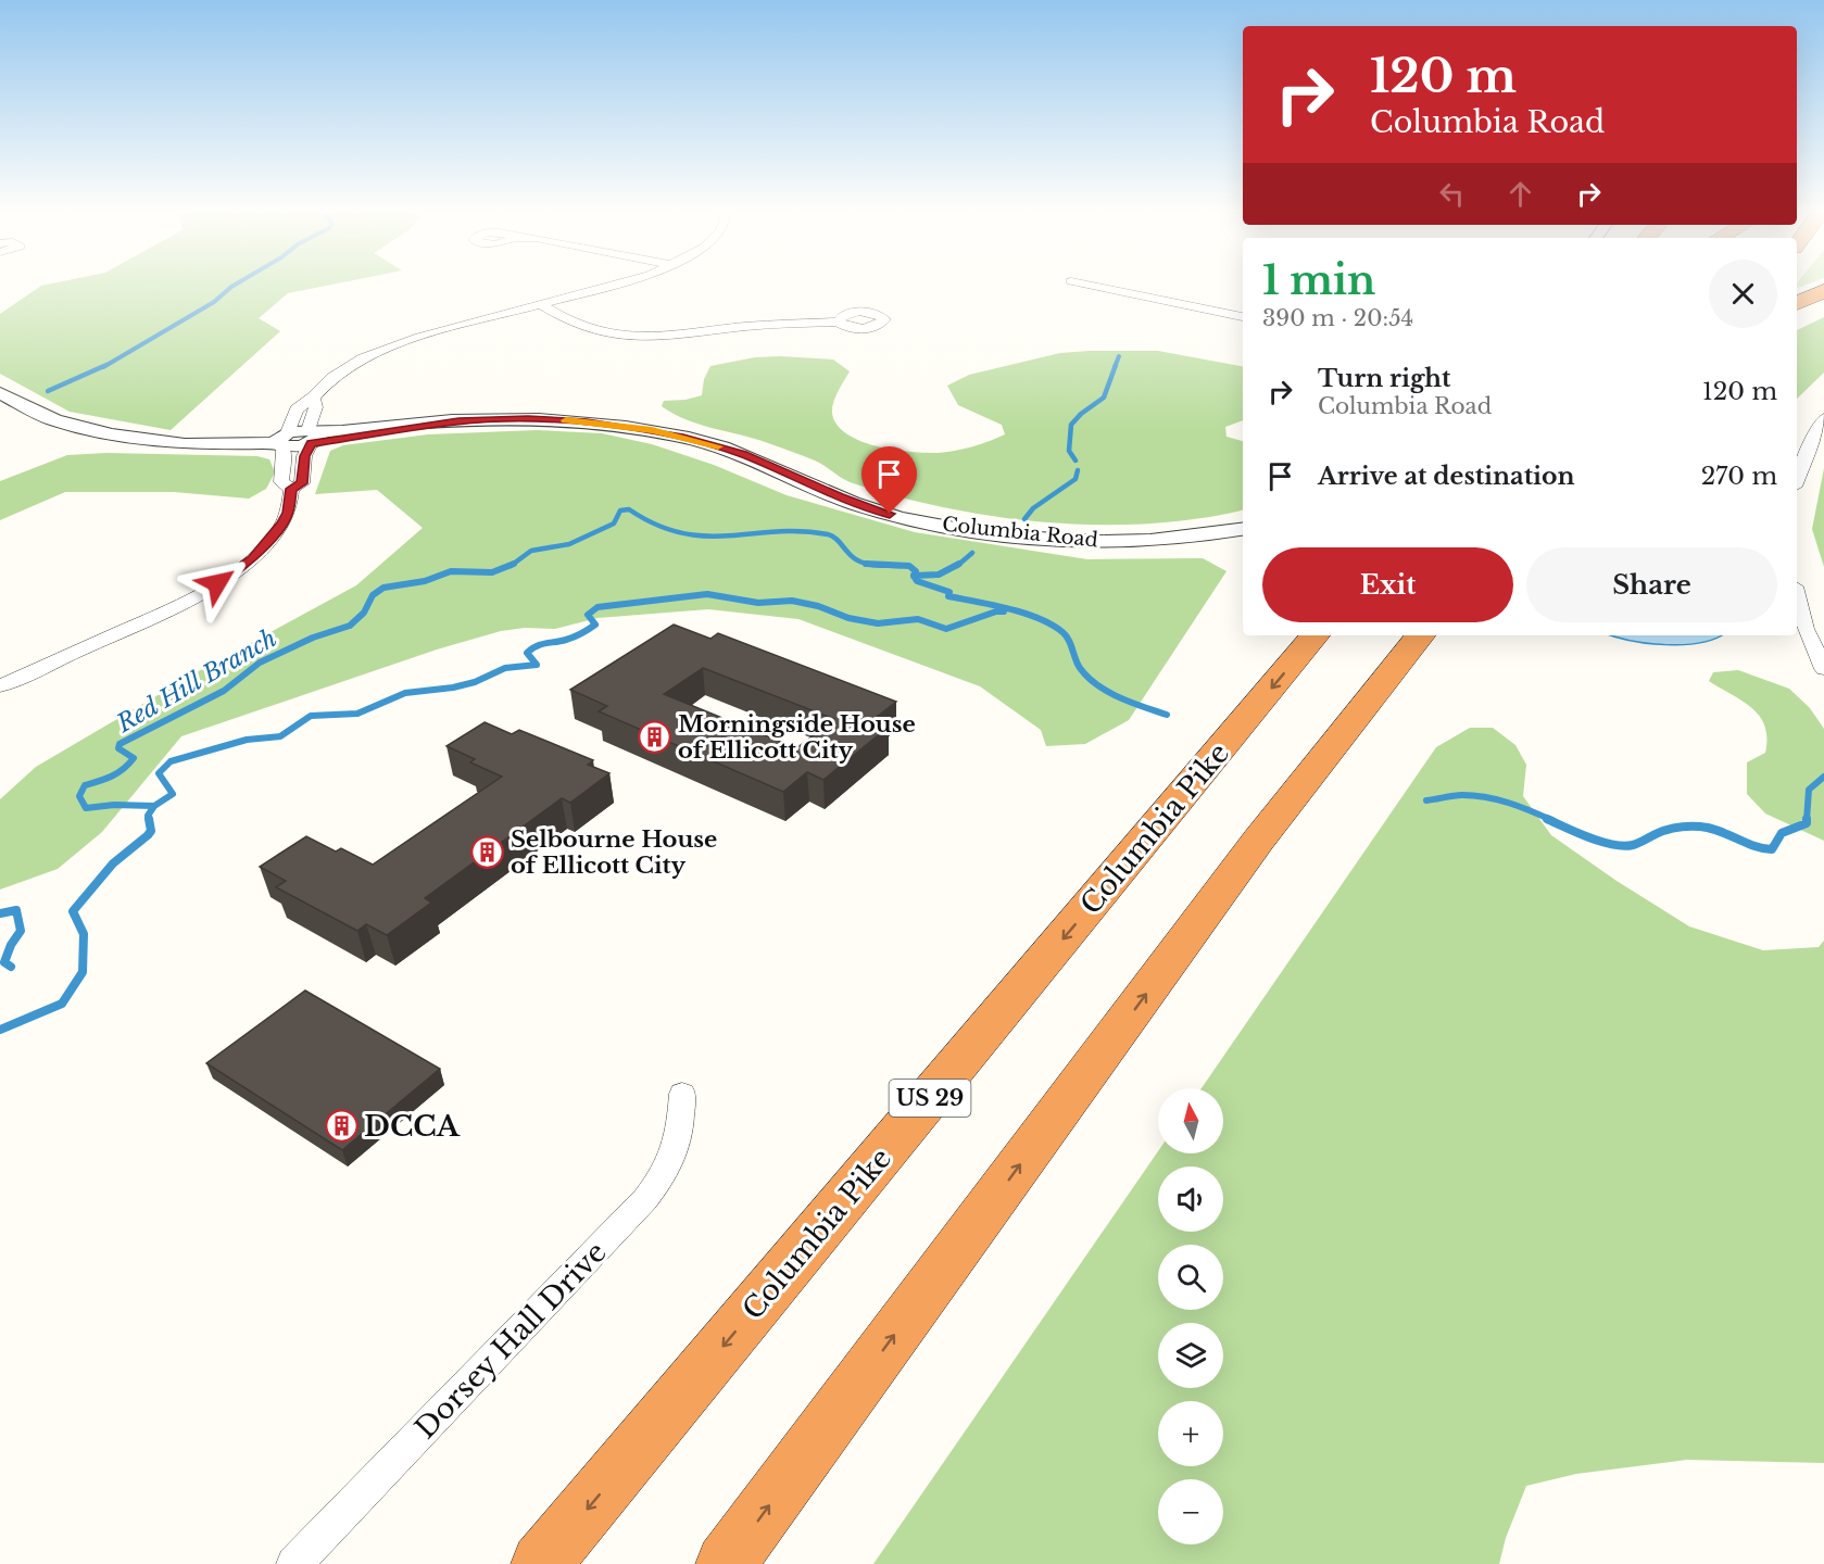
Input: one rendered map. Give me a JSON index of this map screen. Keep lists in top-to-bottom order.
{
  "streets": {
    "highway": ["Columbia Pike", "US 29"],
    "street": ["Columbia Road", "Dorsey Hall Drive"]
  },
  "water": ["Red Hill Branch"],
  "places": {
    "building": ["Morningside House of Ellicott City", "Selbourne House of Ellicott City", "DCCA"]
  },
  "north": "top",
  "page": {
    "turn": ["120 m", "Columbia Road"],
    "heading": ["1 min", "390 m · 20:54"],
    "list": [
      {
        "name": "Turn right",
        "note": "Columbia Road",
        "value": "120 m"
      },
      {
        "name": "Arrive at destination",
        "value": "270 m"
      }
    ],
    "buttons": ["Exit", "Share"],
    "map_buttons": ["+", "−"]
  }
}
